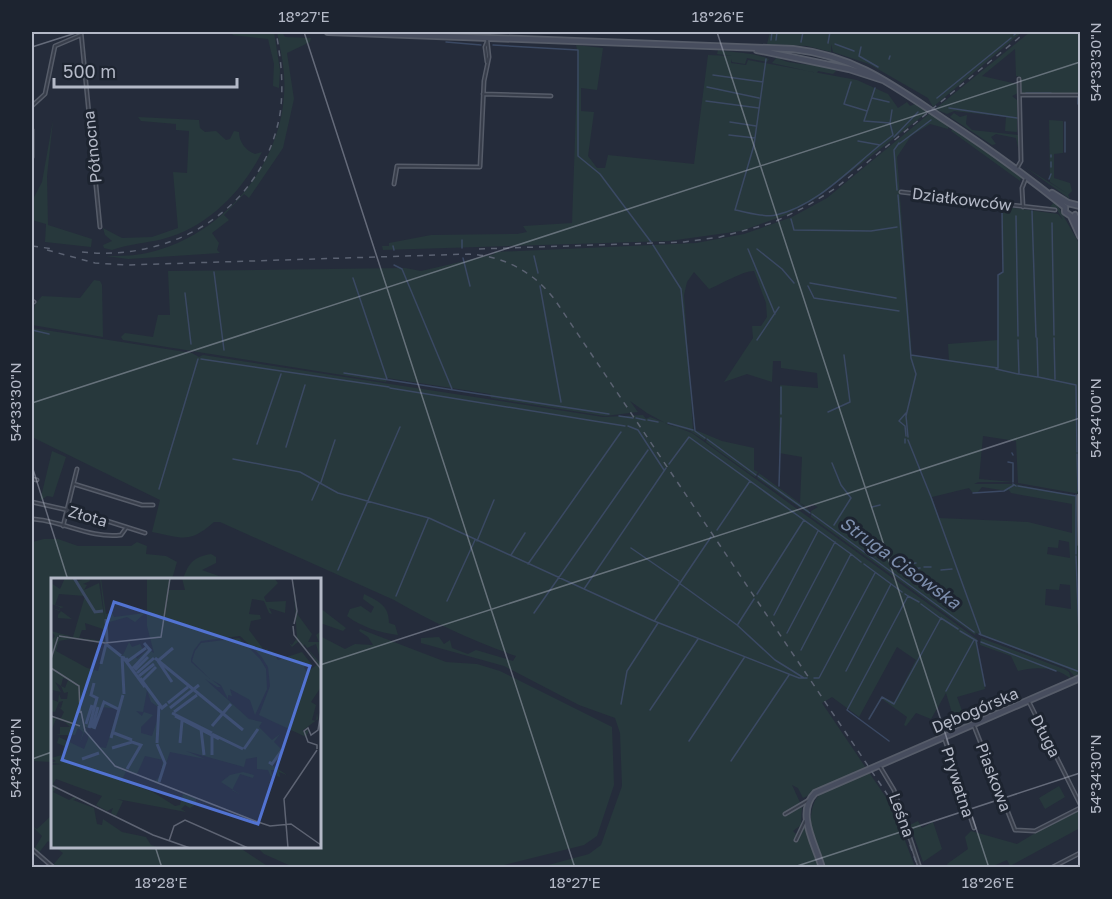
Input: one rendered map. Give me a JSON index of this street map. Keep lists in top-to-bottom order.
{
  "streets": {
    "main road": ["Dębogórska"],
    "street": [
      "Północna",
      "Działkowców",
      "Złota",
      "Długa",
      "Piaskowa",
      "Prywatna",
      "Leśna"
    ]
  },
  "crossings": [
    ["Dębogórska", "Długa"],
    ["Dębogórska", "Piaskowa"],
    ["Dębogórska", "Prywatna"],
    ["Dębogórska", "Leśna"],
    ["Długa", "Piaskowa"]
  ],
  "water": ["Struga Cisowska"],
  "scale_bar": "500 m",
  "coordinates": [
    "18°27'E",
    "18°26'E",
    "54°33'30\"N",
    "54°34'00\"N",
    "54°34'30\"N",
    "18°28'E"
  ]
}
